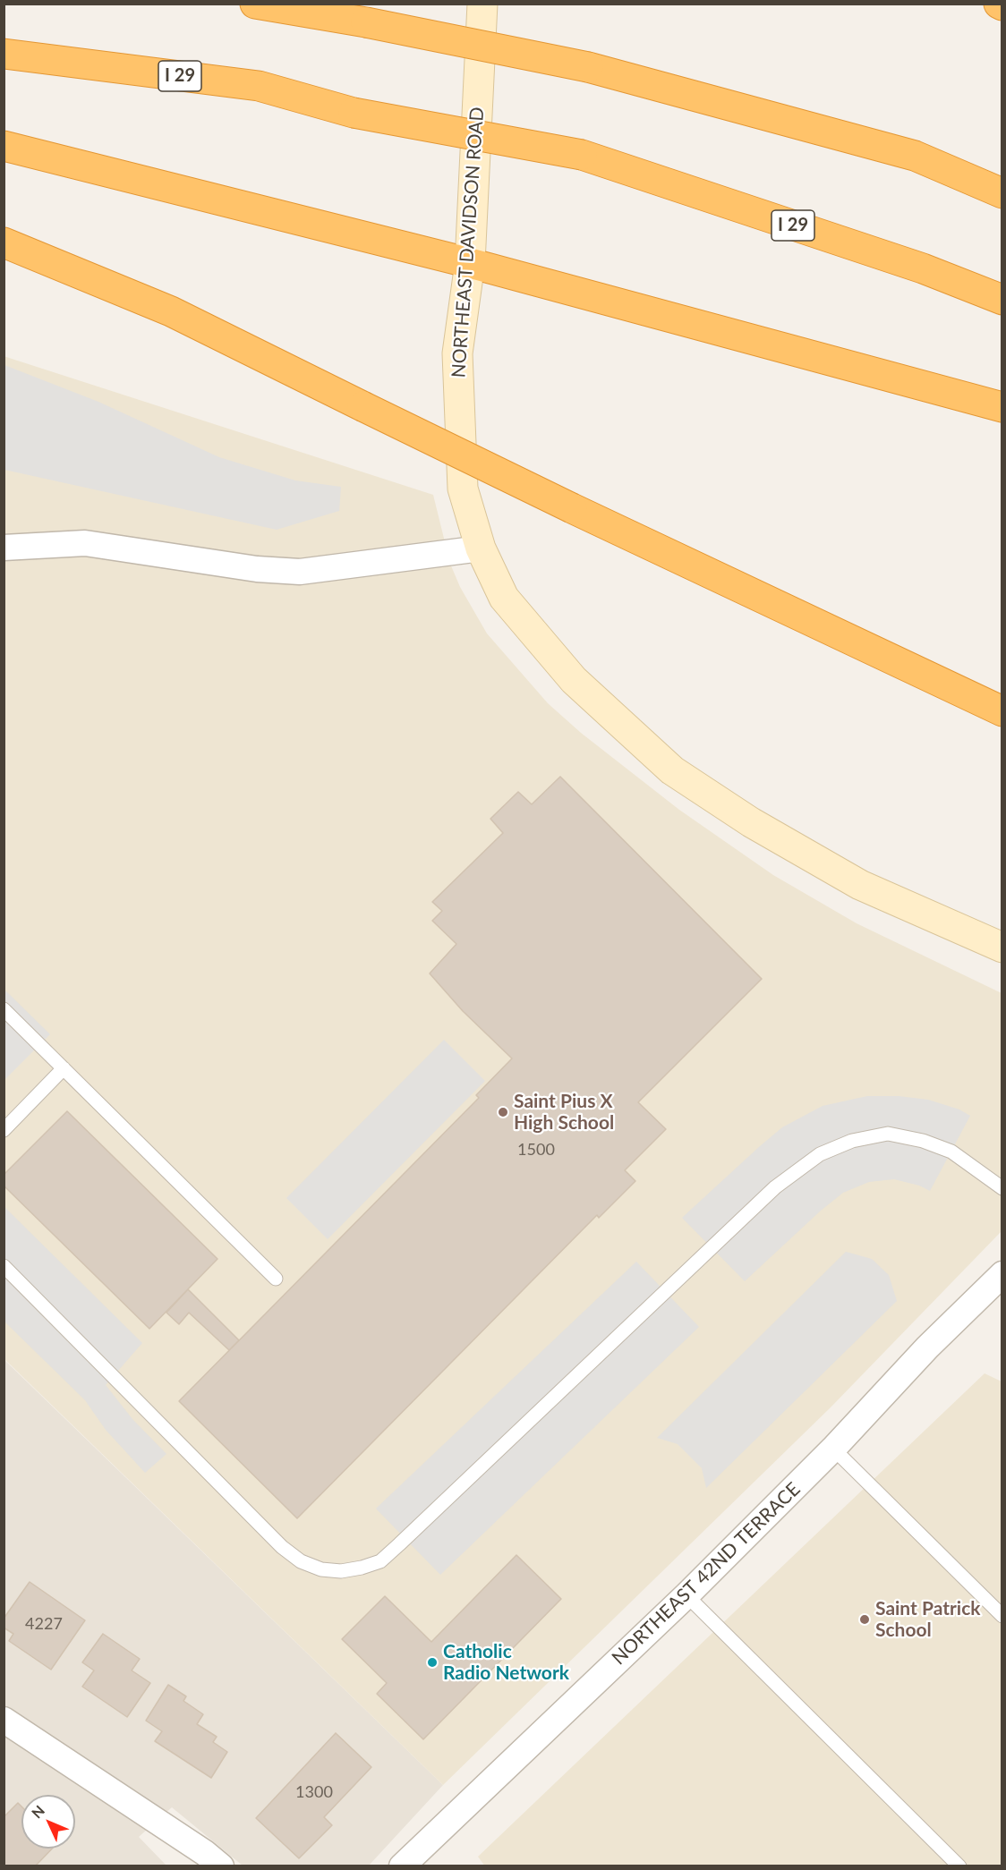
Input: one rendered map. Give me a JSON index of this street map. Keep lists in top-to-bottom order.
{
  "streets": {
    "highway": ["I 29"],
    "street": ["NORTHEAST DAVIDSON ROAD", "NORTHEAST 42ND TERRACE"]
  },
  "places": ["Saint Pius X High School", "Saint Patrick School", "Catholic Radio Network"],
  "house_numbers": ["1500", "4227", "1300"],
  "north": "top left"
}
